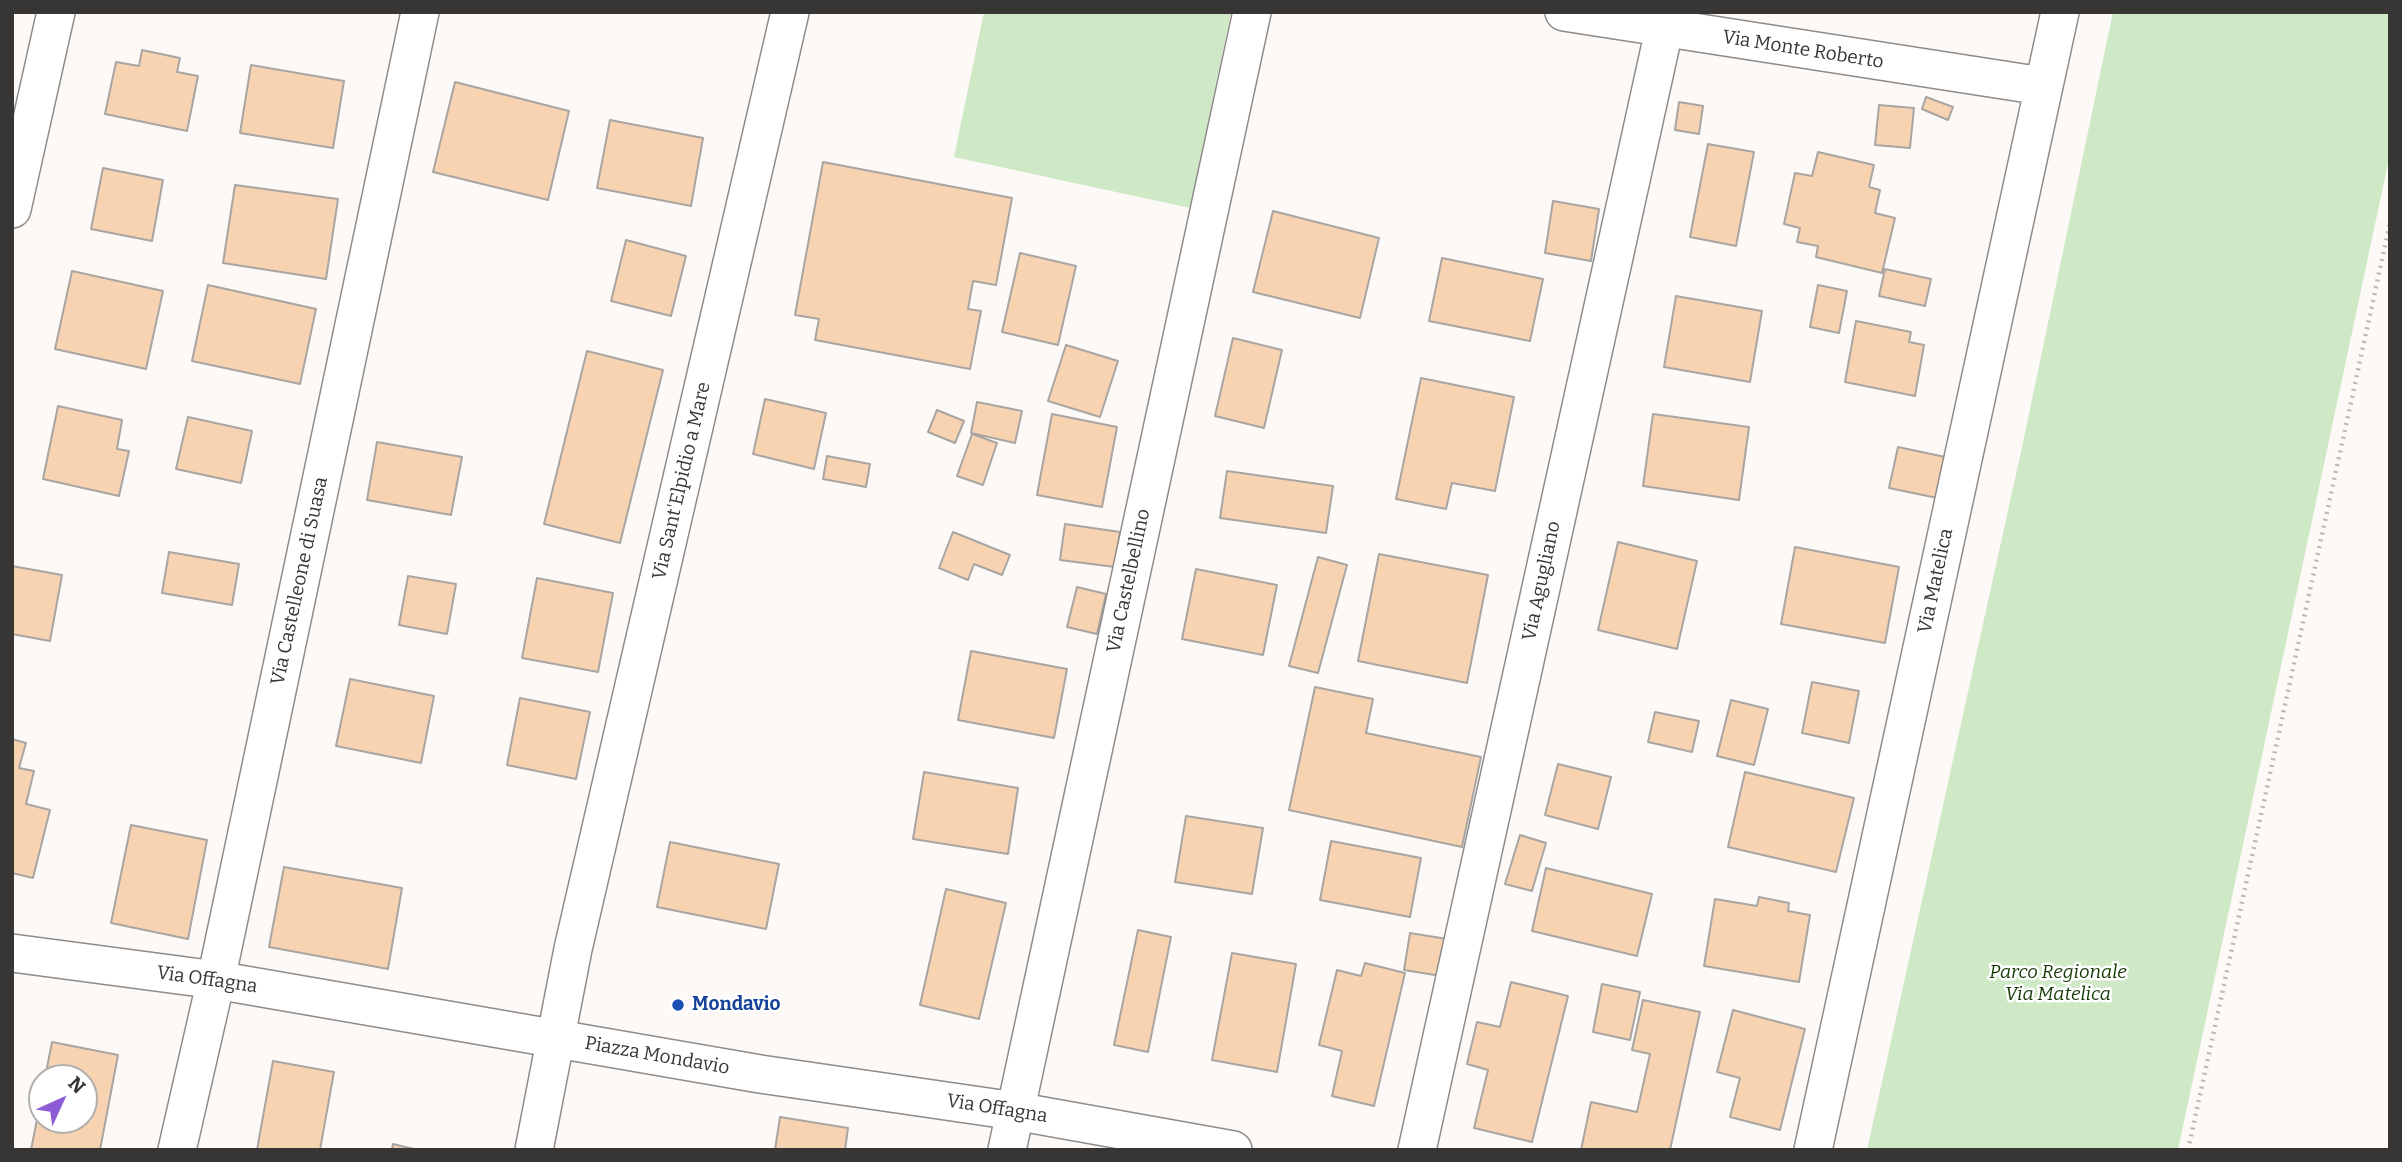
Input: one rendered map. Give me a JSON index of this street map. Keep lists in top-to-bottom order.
{
  "streets": {
    "street": [
      "Via Monte Roberto",
      "Via Sant'Elpidio a Mare",
      "Via Castelleone di Suasa",
      "Via Castelbellino",
      "Via Agugliano",
      "Via Matelica",
      "Via Offagna",
      "Piazza Mondavio"
    ]
  },
  "crossings": [
    ["Via Monte Roberto", "Via Agugliano"],
    ["Via Monte Roberto", "Via Matelica"],
    ["Via Sant'Elpidio a Mare", "Piazza Mondavio"],
    ["Via Castelleone di Suasa", "Via Offagna"],
    ["Via Castelbellino", "Via Offagna"],
    ["Via Offagna", "Piazza Mondavio"]
  ],
  "parks": ["Parco Regionale Via Matelica"],
  "places": ["Mondavio"],
  "north": "top right"
}
